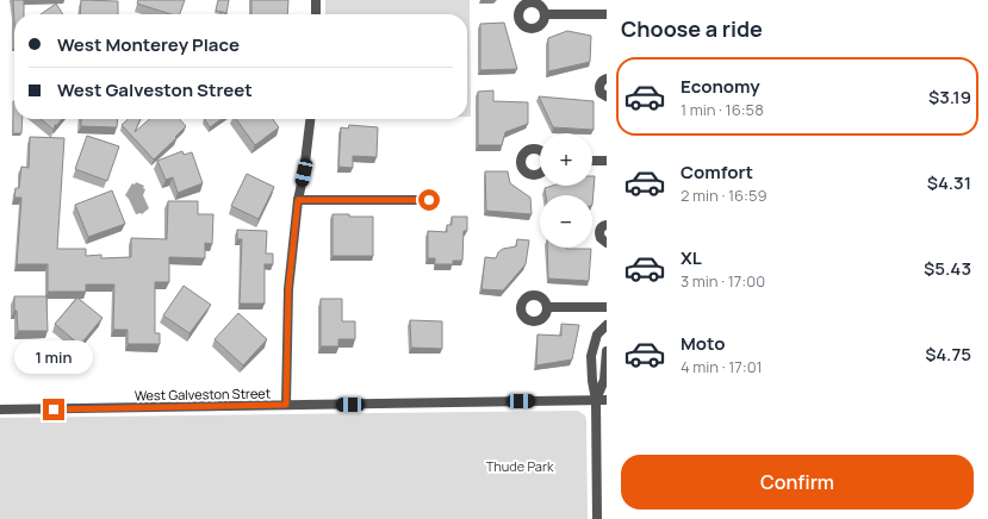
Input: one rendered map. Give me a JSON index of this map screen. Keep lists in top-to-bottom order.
{
  "streets": {
    "street": ["West Galveston Street"]
  },
  "parks": ["Thude Park"],
  "page": {
    "heading": "Choose a ride",
    "banner": ["West Monterey Place", "West Galveston Street"],
    "list": [
      {
        "name": "Economy",
        "note": "1 min · 16:58",
        "value": "$3.19"
      },
      {
        "name": "Comfort",
        "note": "2 min · 16:59",
        "value": "$4.31"
      },
      {
        "name": "XL",
        "note": "3 min · 17:00",
        "value": "$5.43"
      },
      {
        "name": "Moto",
        "note": "4 min · 17:01",
        "value": "$4.75"
      }
    ],
    "map_buttons": ["+", "−"],
    "bubble": "1 min",
    "buttons": "Confirm"
  }
}
